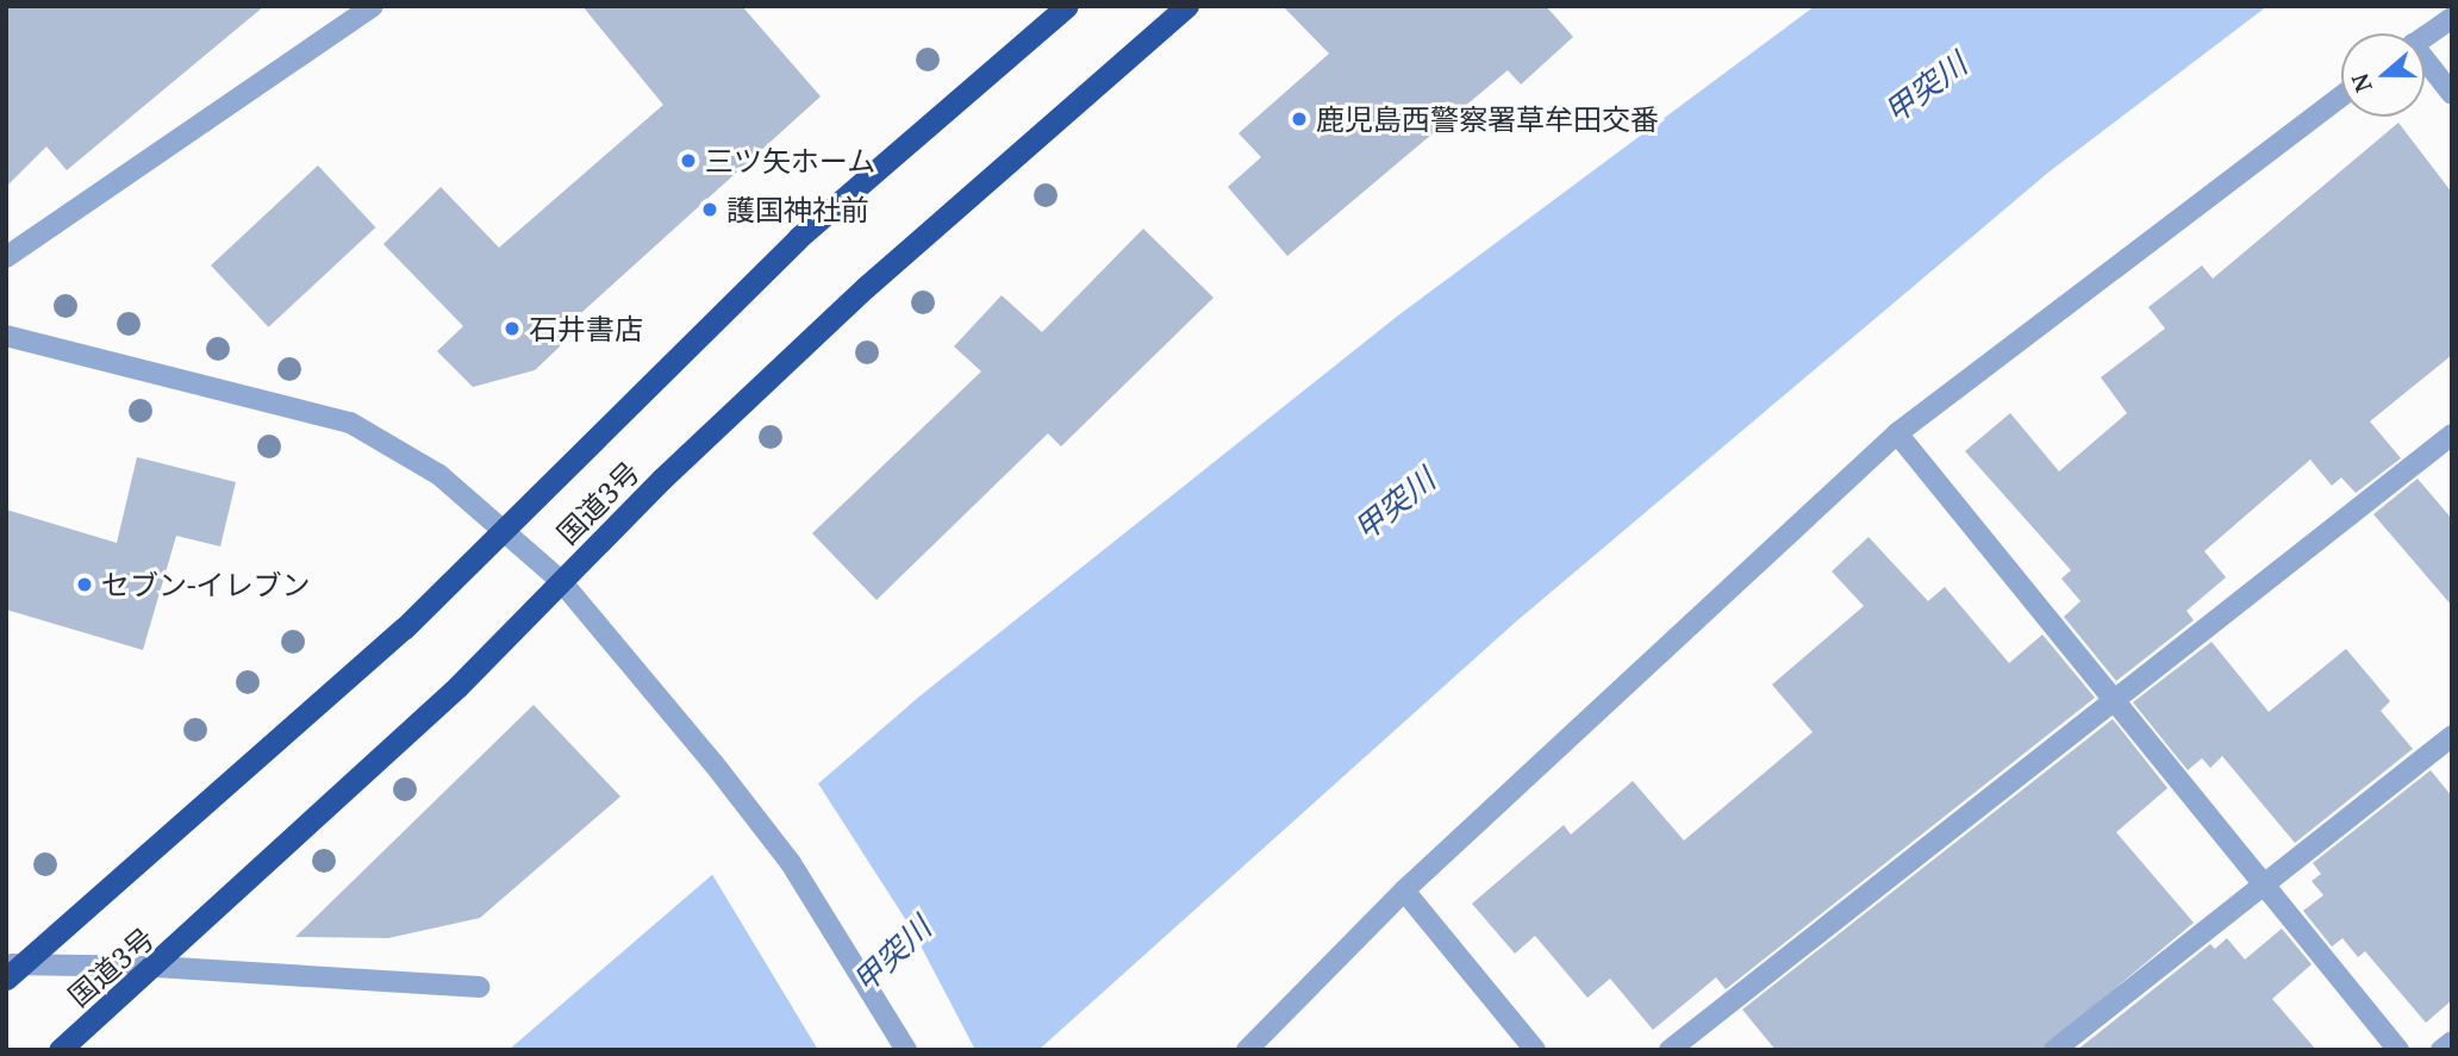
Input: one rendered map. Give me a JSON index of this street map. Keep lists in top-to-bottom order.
{
  "streets": {
    "highway": ["国道3号"]
  },
  "water": ["甲突川"],
  "places": [
    "鹿児島西警察署草牟田交番",
    "三ツ矢ホーム",
    "護国神社前",
    "石井書店",
    "セブン-イレブン"
  ],
  "north": "left"
}
